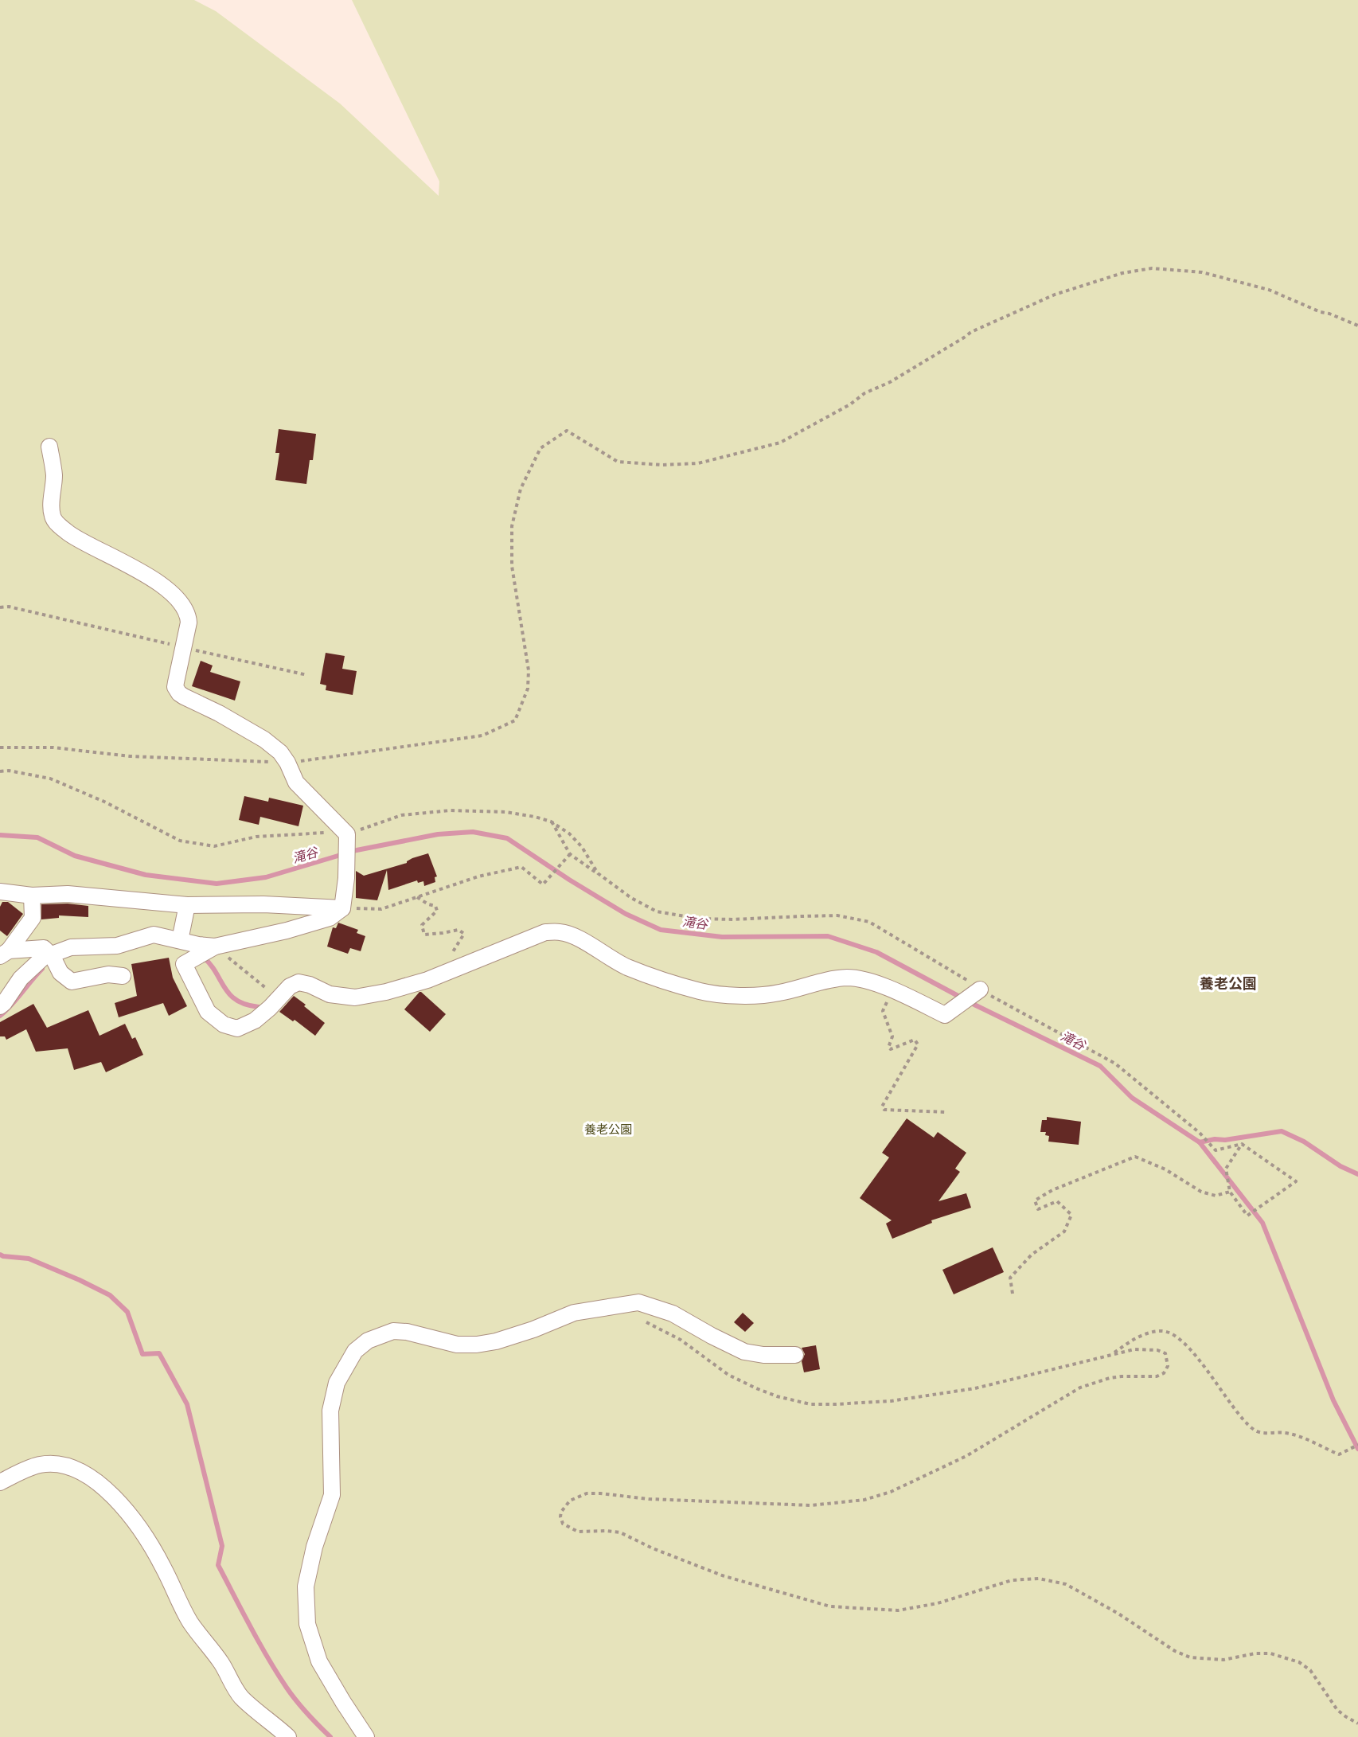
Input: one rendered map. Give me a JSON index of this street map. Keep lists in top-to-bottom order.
{
  "districts": ["養老公園"],
  "water": ["滝谷"],
  "parks": ["養老公園"]
}
